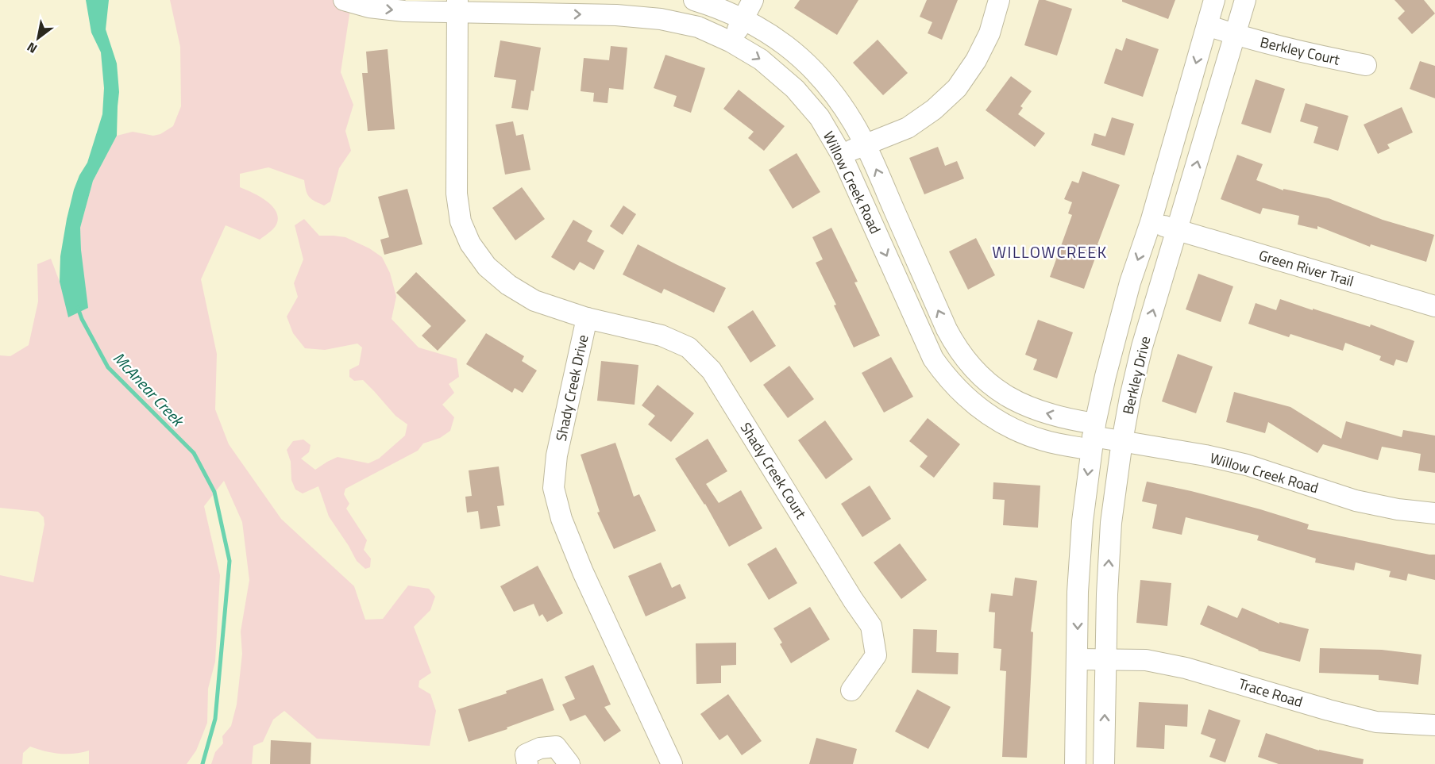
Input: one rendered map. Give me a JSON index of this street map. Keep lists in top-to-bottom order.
{
  "streets": {
    "street": [
      "Berkley Court",
      "Willow Creek Road",
      "Green River Trail",
      "Berkley Drive",
      "Shady Creek Drive",
      "Shady Creek Court",
      "Trace Road"
    ]
  },
  "crossings": [
    ["Berkley Court", "Berkley Drive"],
    ["Willow Creek Road", "Berkley Drive"],
    ["Willow Creek Road", "Shady Creek Drive"],
    ["Green River Trail", "Berkley Drive"],
    ["Berkley Drive", "Trace Road"],
    ["Shady Creek Drive", "Shady Creek Court"]
  ],
  "districts": ["WILLOWCREEK"],
  "water": ["McAnear Creek"],
  "north": "bottom left"
}
